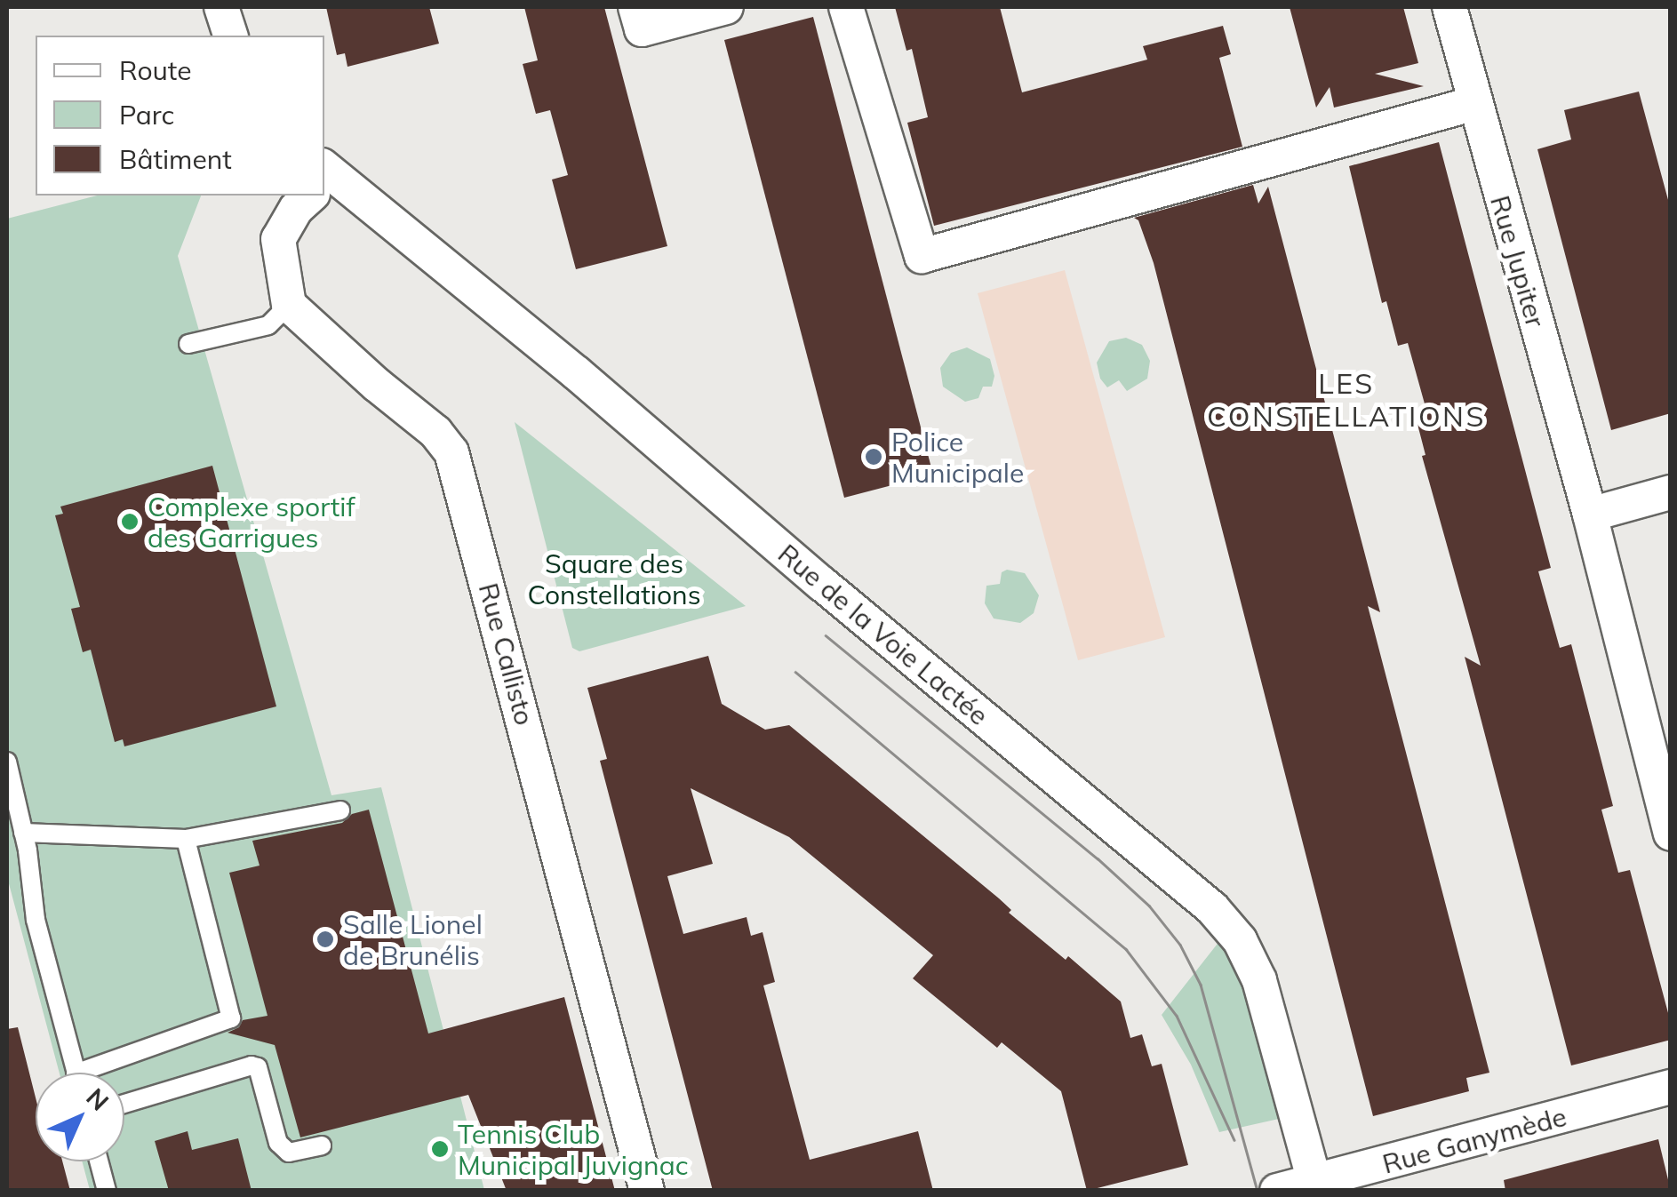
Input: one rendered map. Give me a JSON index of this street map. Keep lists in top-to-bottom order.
{
  "streets": {
    "street": [
      "Rue Jupiter",
      "Rue de la Voie Lactée",
      "Rue Callisto",
      "Rue Ganymède"
    ]
  },
  "crossings": [
    ["Rue de la Voie Lactée", "Rue Ganymède"]
  ],
  "districts": ["LES CONSTELLATIONS"],
  "parks": ["Square des Constellations"],
  "places": [
    "Police Municipale",
    "Complexe sportif des Garrigues",
    "Salle Lionel de Brunélis",
    "Tennis Club Municipal Juvignac"
  ],
  "legend": ["Route", "Parc", "Bâtiment"],
  "north": "top right"
}
